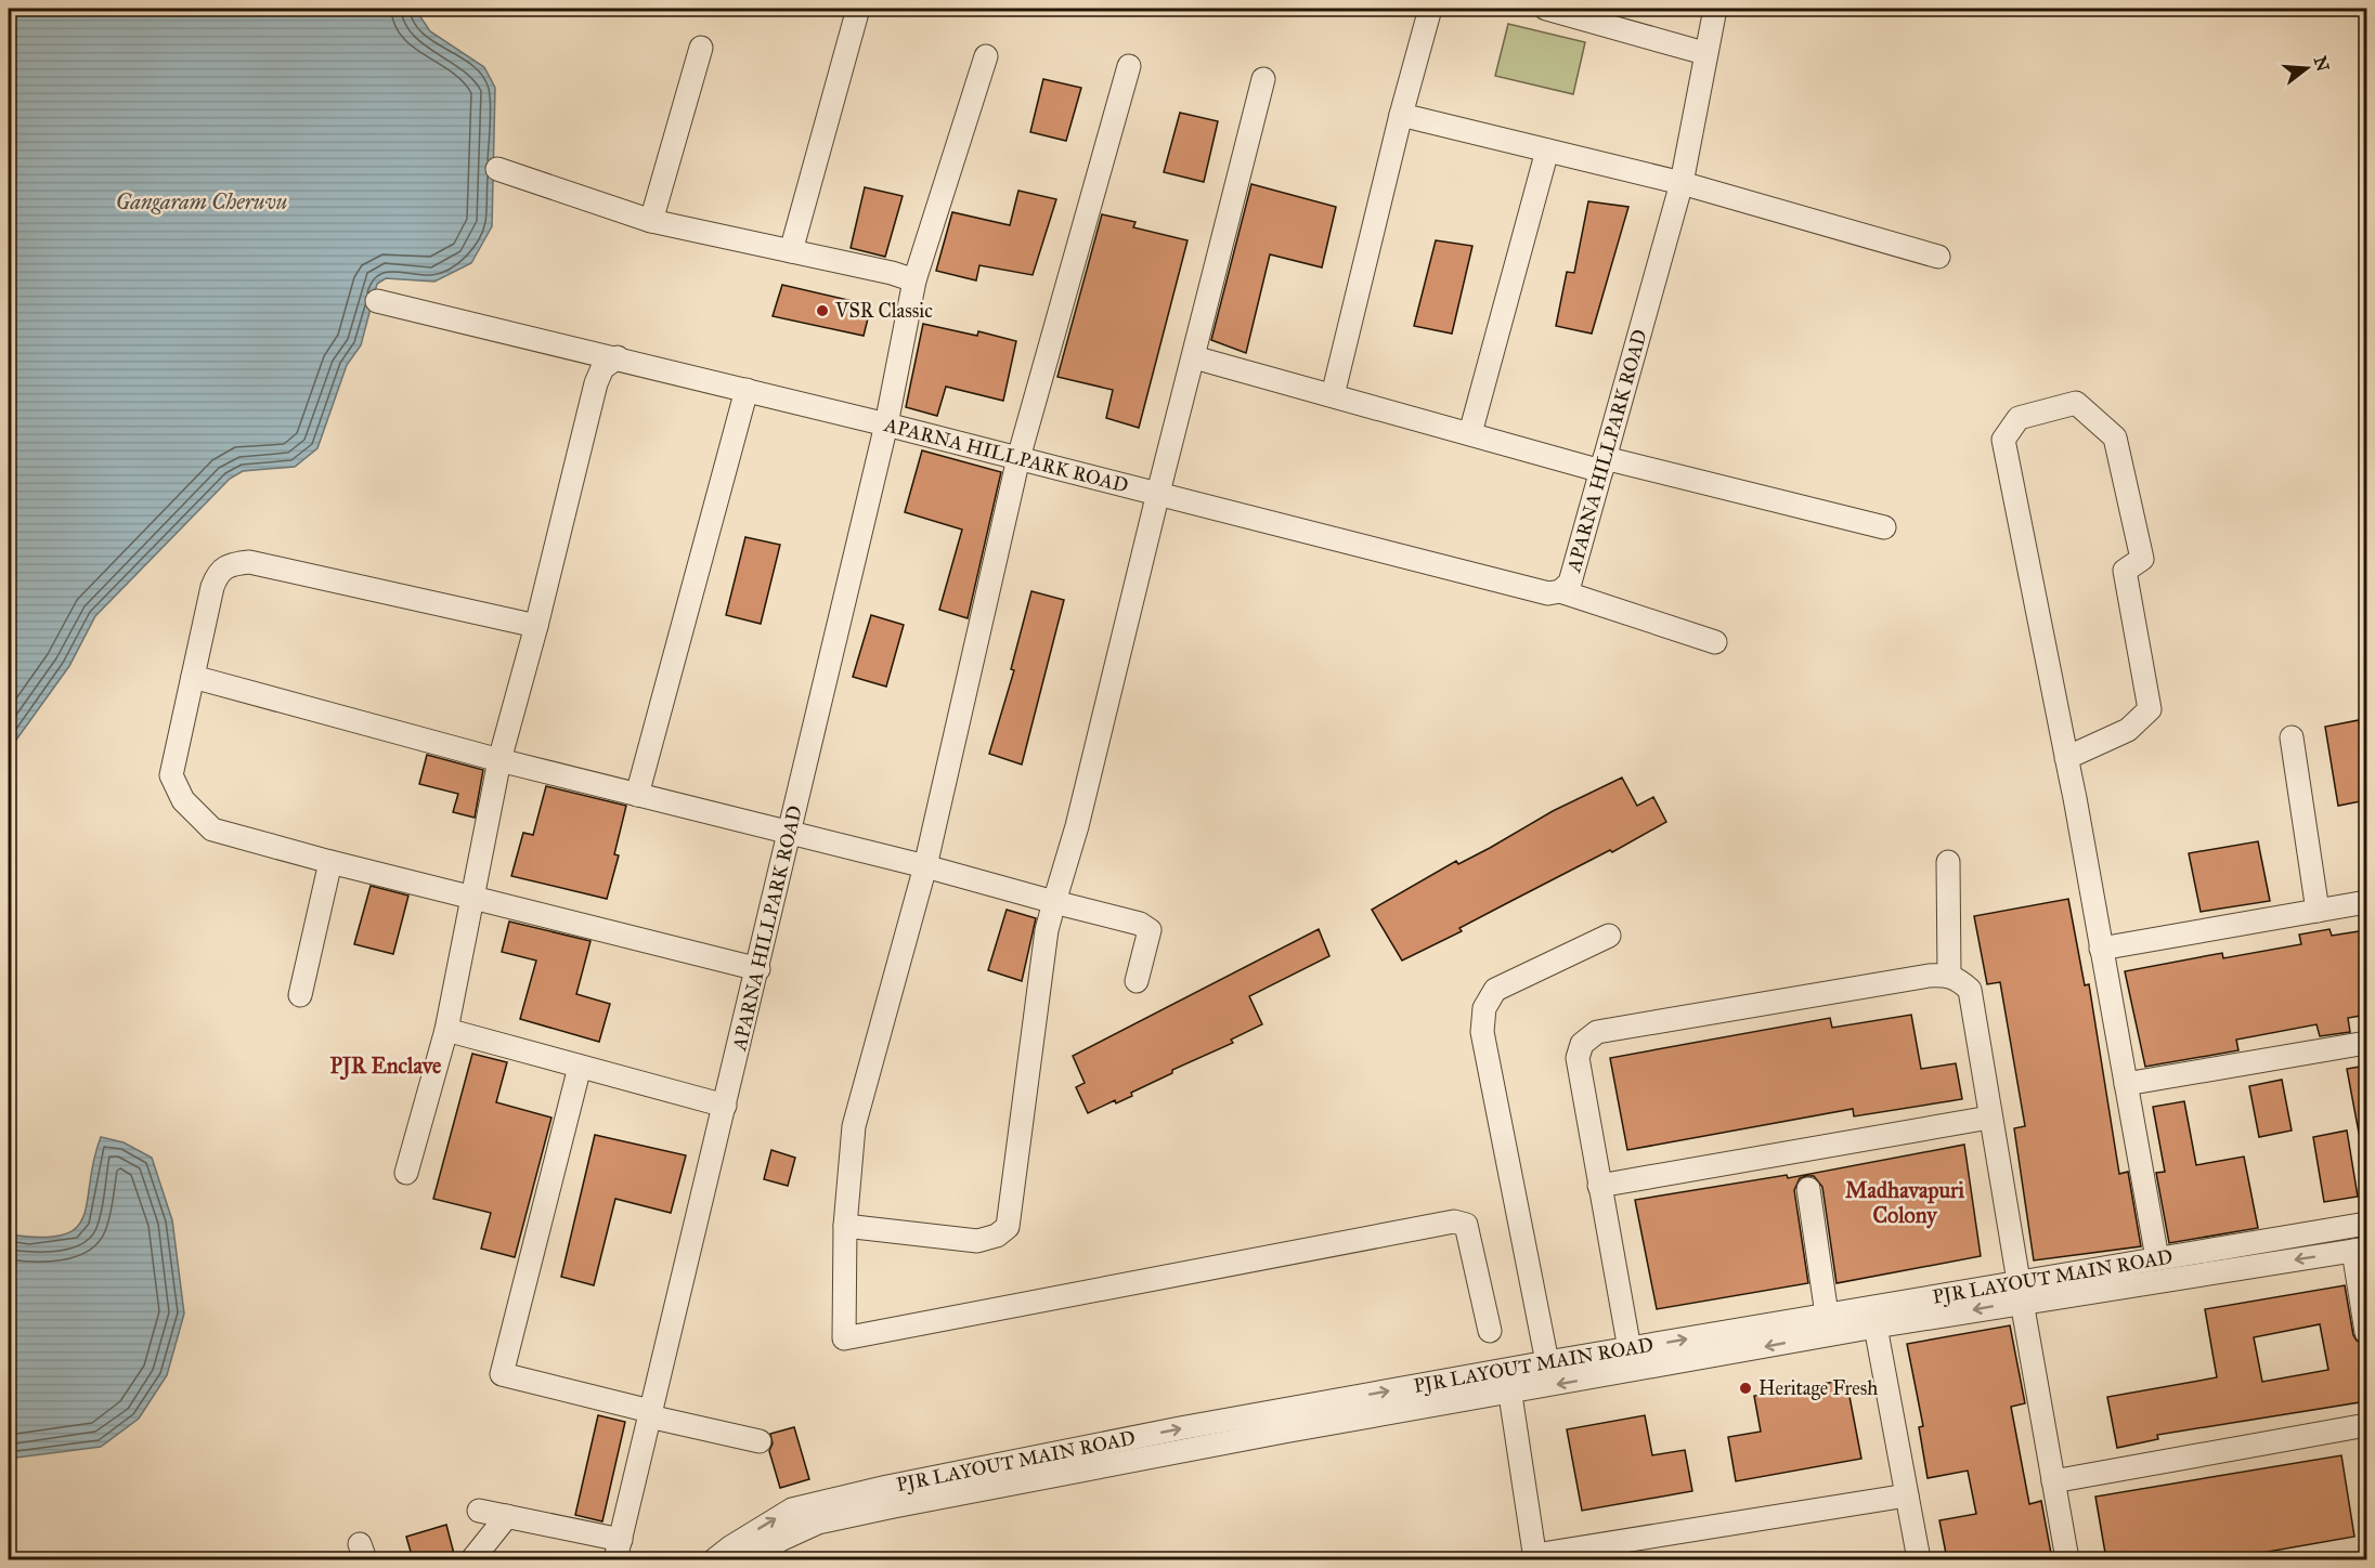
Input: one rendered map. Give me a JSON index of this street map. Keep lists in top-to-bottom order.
{
  "streets": {
    "street": ["APARNA HILLPARK ROAD", "PJR LAYOUT MAIN ROAD"]
  },
  "districts": ["PJR Enclave", "Madhavapuri Colony"],
  "water": ["Gangaram Cheruvu"],
  "places": ["VSR Classic", "Heritage Fresh"],
  "north": "right"
}
